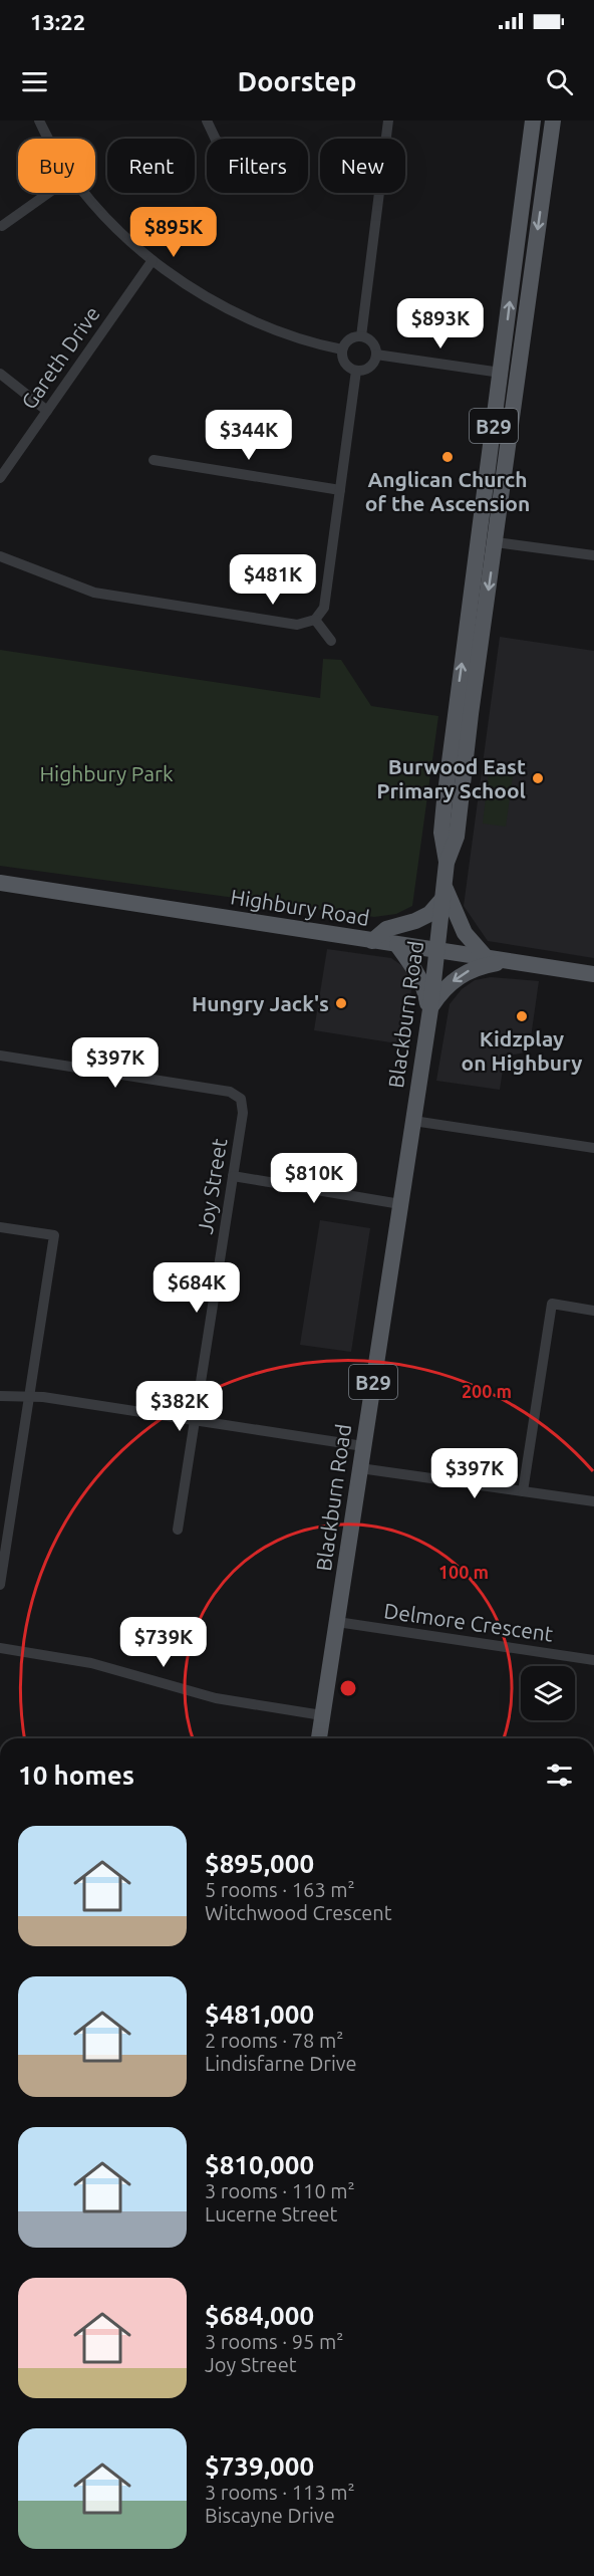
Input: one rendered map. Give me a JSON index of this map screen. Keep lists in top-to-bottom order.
{
  "streets": {
    "main road": ["B29", "Highbury Road", "Blackburn Road"],
    "street": ["Gareth Drive", "Joy Street", "Delmore Crescent"]
  },
  "crossings": [
    ["Highbury Road", "Blackburn Road"],
    ["Blackburn Road", "Delmore Crescent"]
  ],
  "parks": ["Highbury Park"],
  "places": [
    "Anglican Church of the Ascension",
    "Burwood East Primary School",
    "Hungry Jack's",
    "Kidzplay on Highbury"
  ],
  "page": {
    "status": "13:22",
    "header": "Doorstep",
    "chip": [
      "Buy",
      "Rent",
      "Filters",
      "New"
    ],
    "price": [
      "$895K",
      "$893K",
      "$344K",
      "$481K",
      "$397K",
      "$810K",
      "$684K",
      "$382K",
      "$397K",
      "$739K"
    ],
    "heading": "10 homes",
    "list": [
      {
        "name": "$895,000",
        "note": "5 rooms · 163 m² · Witchwood Crescent"
      },
      {
        "name": "$481,000",
        "note": "2 rooms · 78 m² · Lindisfarne Drive"
      },
      {
        "name": "$810,000",
        "note": "3 rooms · 110 m² · Lucerne Street"
      },
      {
        "name": "$684,000",
        "note": "3 rooms · 95 m² · Joy Street"
      },
      {
        "name": "$739,000",
        "note": "3 rooms · 113 m² · Biscayne Drive"
      }
    ]
  },
  "rings": ["200 m", "100 m"]
}
